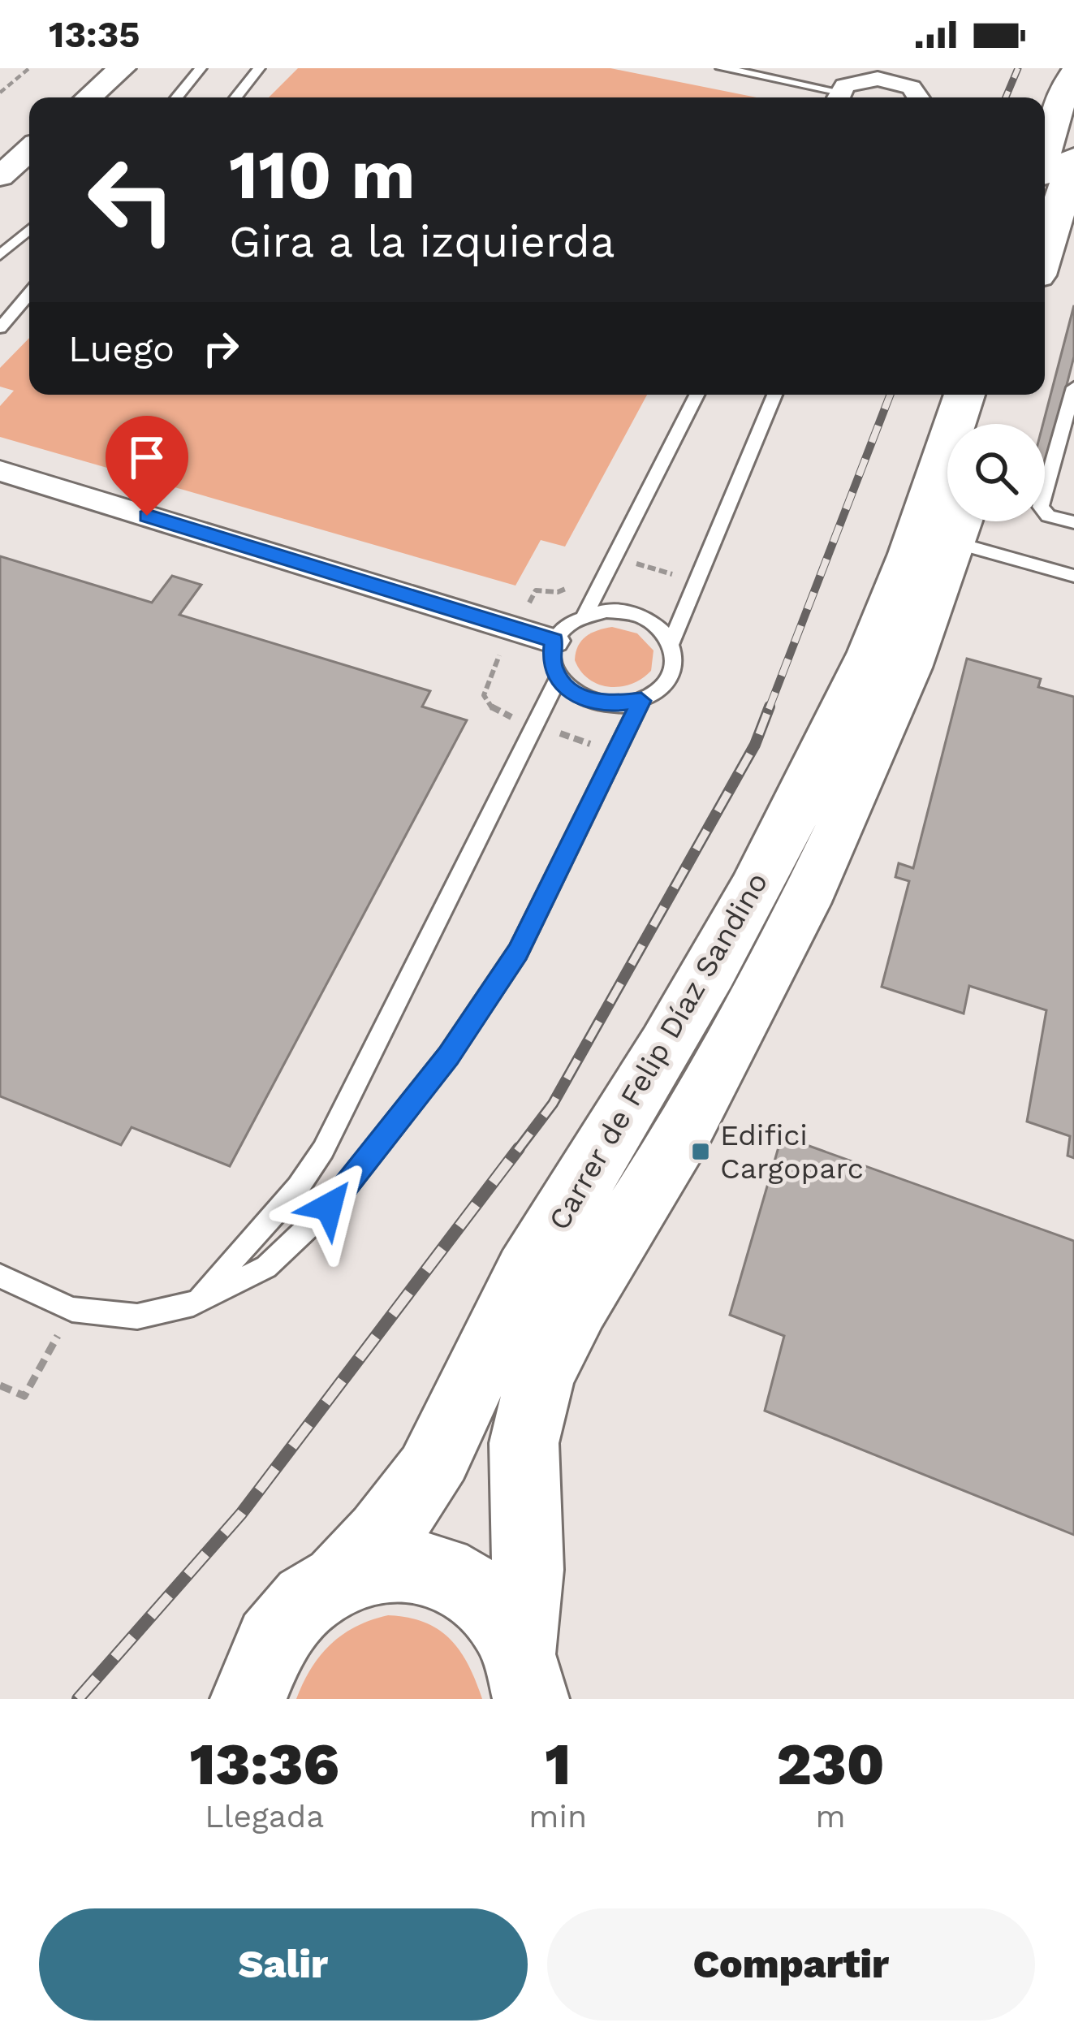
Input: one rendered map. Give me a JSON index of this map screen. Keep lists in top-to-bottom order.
{
  "streets": {
    "main road": ["Carrer de Felip Díaz Sandino"]
  },
  "places": {
    "transit": ["Edifici Cargoparc"]
  },
  "page": {
    "status": "13:35",
    "turn": ["110 m", "Gira a la izquierda"],
    "then": "Luego",
    "eta": [
      "13:36",
      "Llegada",
      "1",
      "min",
      "230",
      "m"
    ],
    "buttons": ["Salir", "Compartir"]
  }
}
